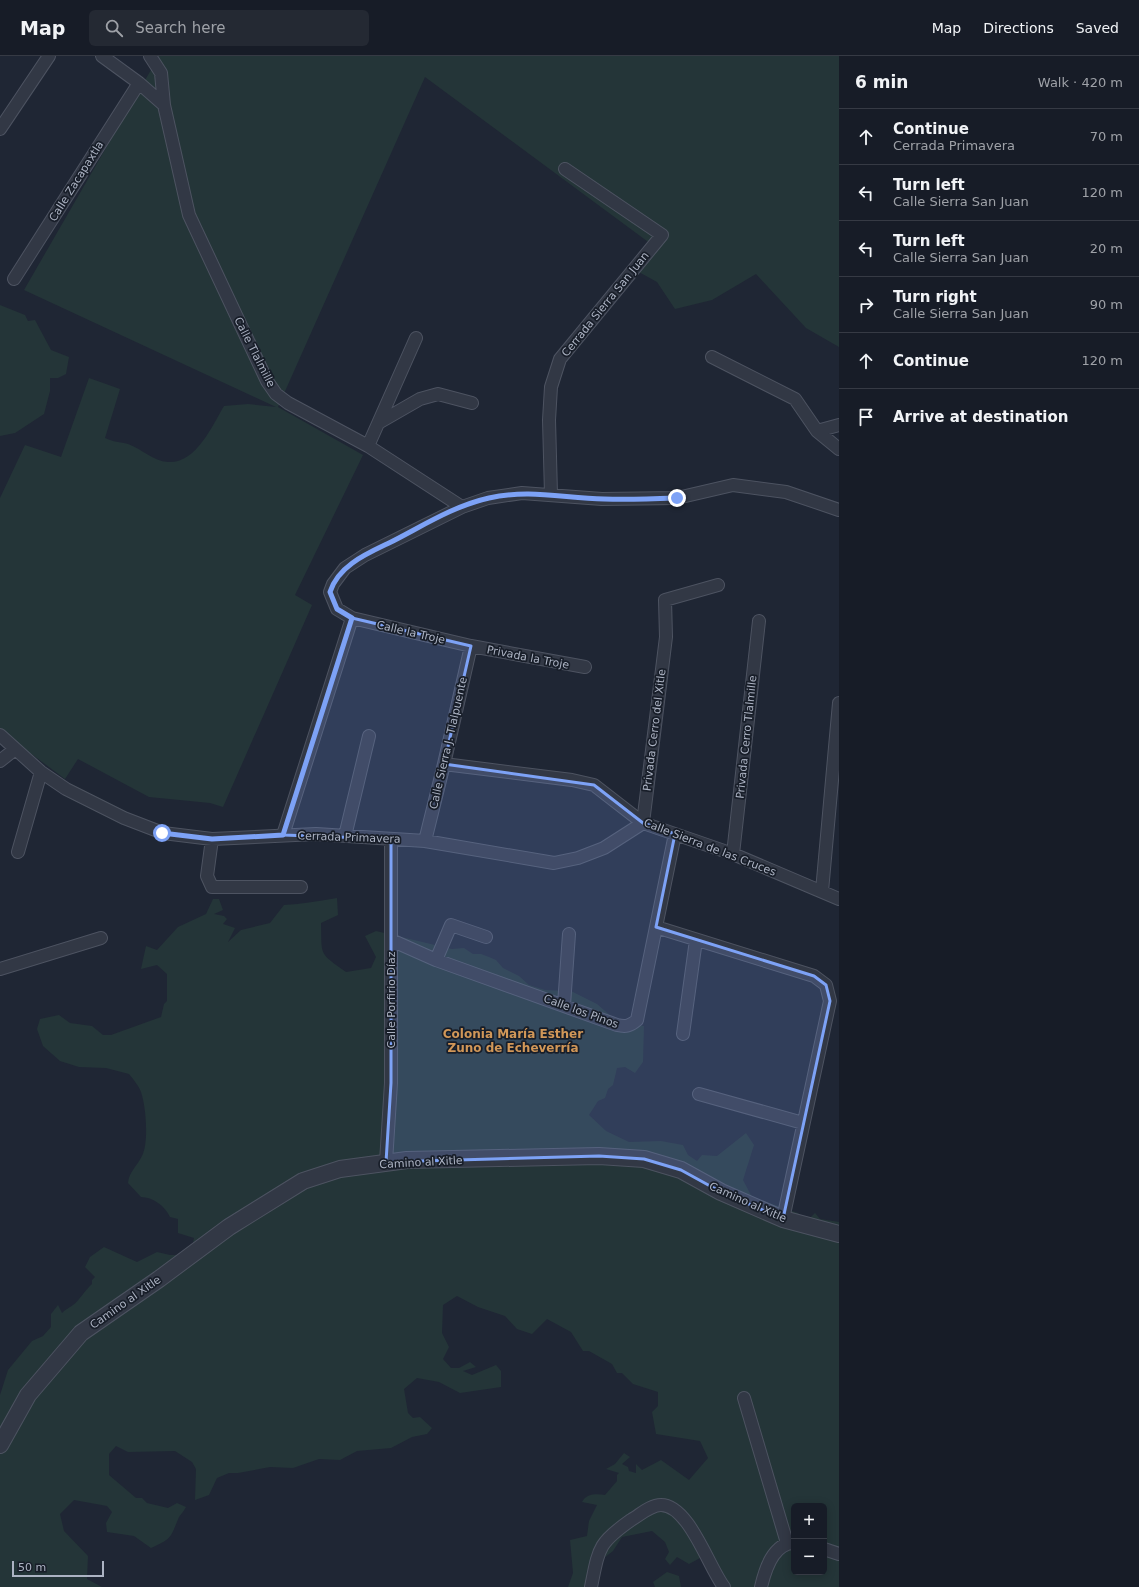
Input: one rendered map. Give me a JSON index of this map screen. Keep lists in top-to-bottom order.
{
  "streets": {
    "street": [
      "Calle Zacapaxtla",
      "Cerrada Sierra San Juan",
      "Calle Tlalmille",
      "Calle la Troje",
      "Privada la Troje",
      "Privada Cerro del Xitle",
      "Privada Cerro Tlalmille",
      "Calle Sierra J. Tlalpuente",
      "Cerrada Primavera",
      "Calle Sierra de las Cruces",
      "Calle Porfirio Díaz",
      "Calle los Pinos",
      "Camino al Xitle"
    ]
  },
  "crossings": [
    ["Calle la Troje", "Privada la Troje"],
    ["Calle la Troje", "Calle Sierra J. Tlalpuente"],
    ["Privada la Troje", "Calle Sierra J. Tlalpuente"],
    ["Privada Cerro del Xitle", "Cerrada Primavera"],
    ["Privada Cerro del Xitle", "Calle Sierra de las Cruces"],
    ["Privada Cerro Tlalmille", "Calle Sierra de las Cruces"],
    ["Calle Sierra J. Tlalpuente", "Cerrada Primavera"],
    ["Calle Sierra J. Tlalpuente", "Calle Sierra de las Cruces"],
    ["Cerrada Primavera", "Calle Sierra de las Cruces"],
    ["Cerrada Primavera", "Calle Porfirio Díaz"],
    ["Calle Sierra de las Cruces", "Calle los Pinos"],
    ["Calle Porfirio Díaz", "Calle los Pinos"],
    ["Calle Porfirio Díaz", "Camino al Xitle"]
  ],
  "districts": ["Colonia María Esther Zuno de Echeverría"],
  "scale_bar": "50 m",
  "page": {
    "header": "Map",
    "search": "Search here",
    "nav": ["Map", "Directions", "Saved"],
    "heading": ["6 min", "Walk · 420 m"],
    "list": [
      ["Continue", "Cerrada Primavera", "70 m"],
      ["Turn left", "Calle Sierra San Juan", "120 m"],
      ["Turn left", "Calle Sierra San Juan", "20 m"],
      ["Turn right", "Calle Sierra San Juan", "90 m"],
      ["Continue", "120 m"],
      "Arrive at destination"
    ],
    "map_buttons": ["+", "−"],
    "scale": "50 m"
  }
}
